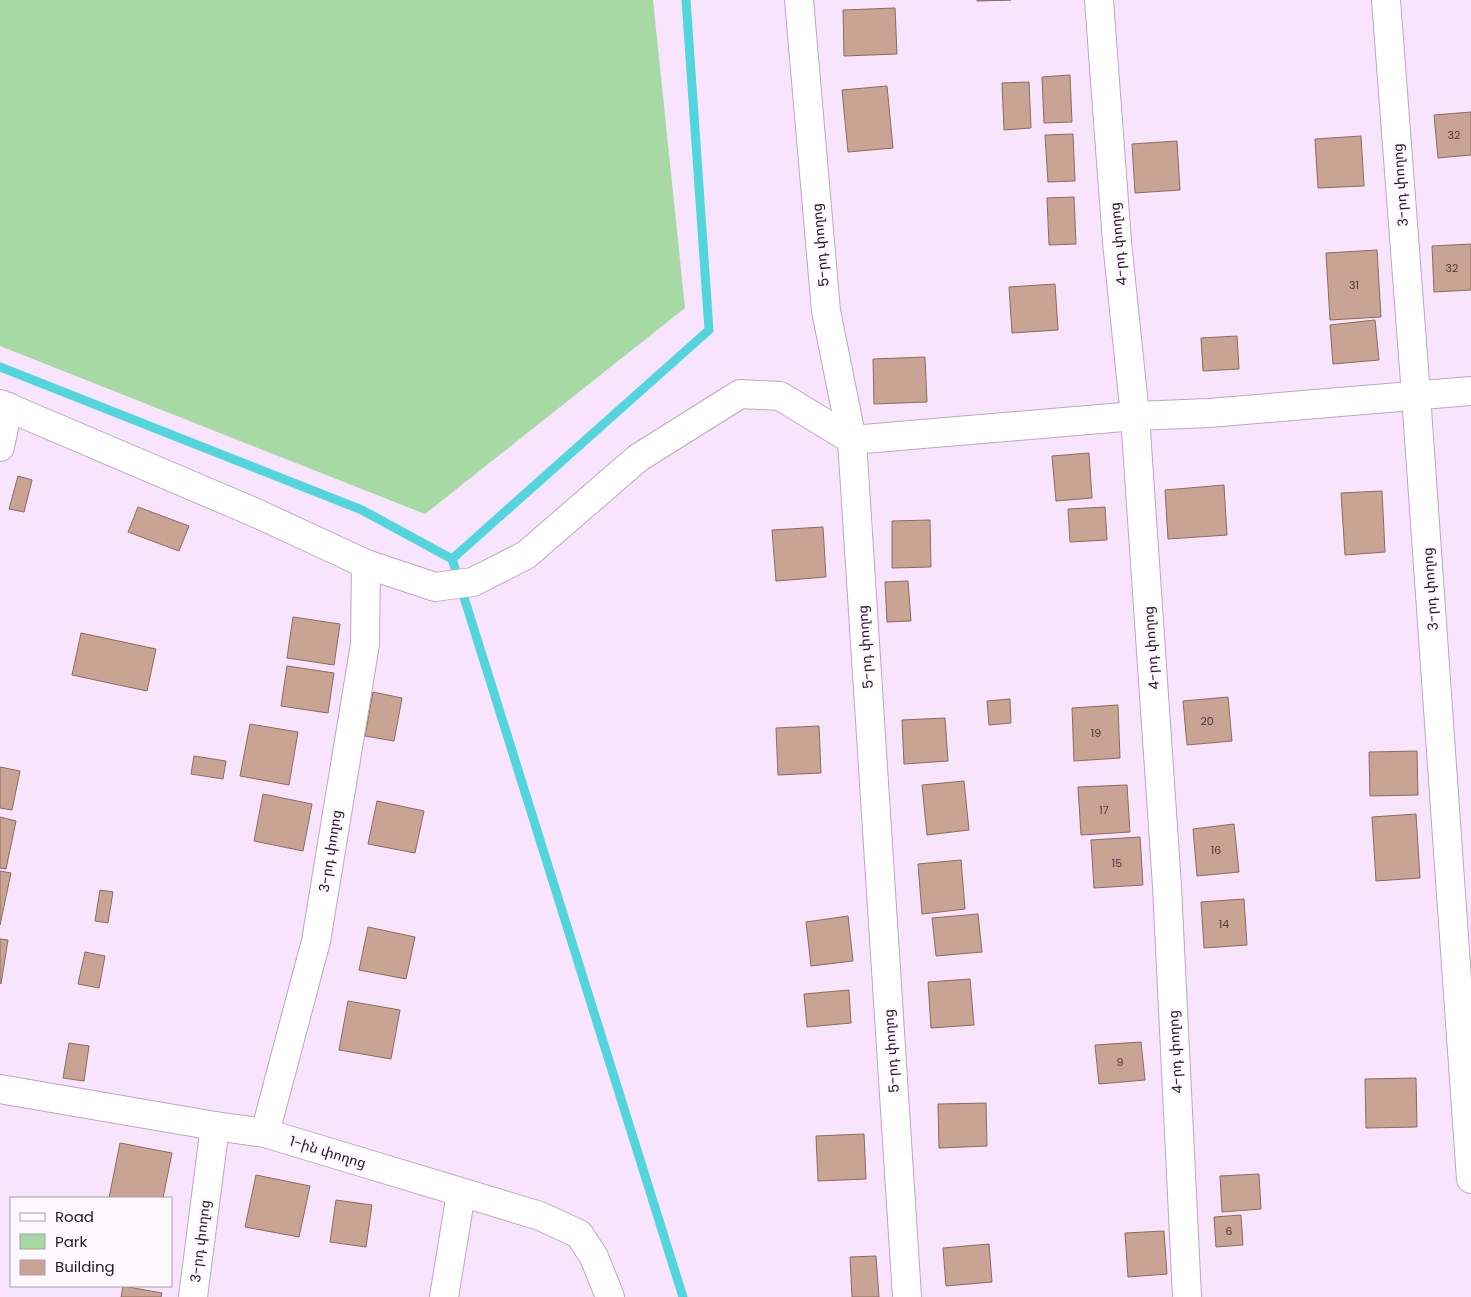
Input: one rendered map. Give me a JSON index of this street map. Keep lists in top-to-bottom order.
{
  "streets": {
    "street": [
      "3-րդ փողոց",
      "4-րդ փողոց",
      "5-րդ փողոց",
      "1-ին փողոց"
    ]
  },
  "crossings": [
    ["3-րդ փողոց", "1-ին փողոց"]
  ],
  "house_numbers": [
    "32",
    "32",
    "31",
    "20",
    "19",
    "17",
    "16",
    "15",
    "14",
    "9",
    "6"
  ],
  "legend": ["Road", "Park", "Building"]
}
